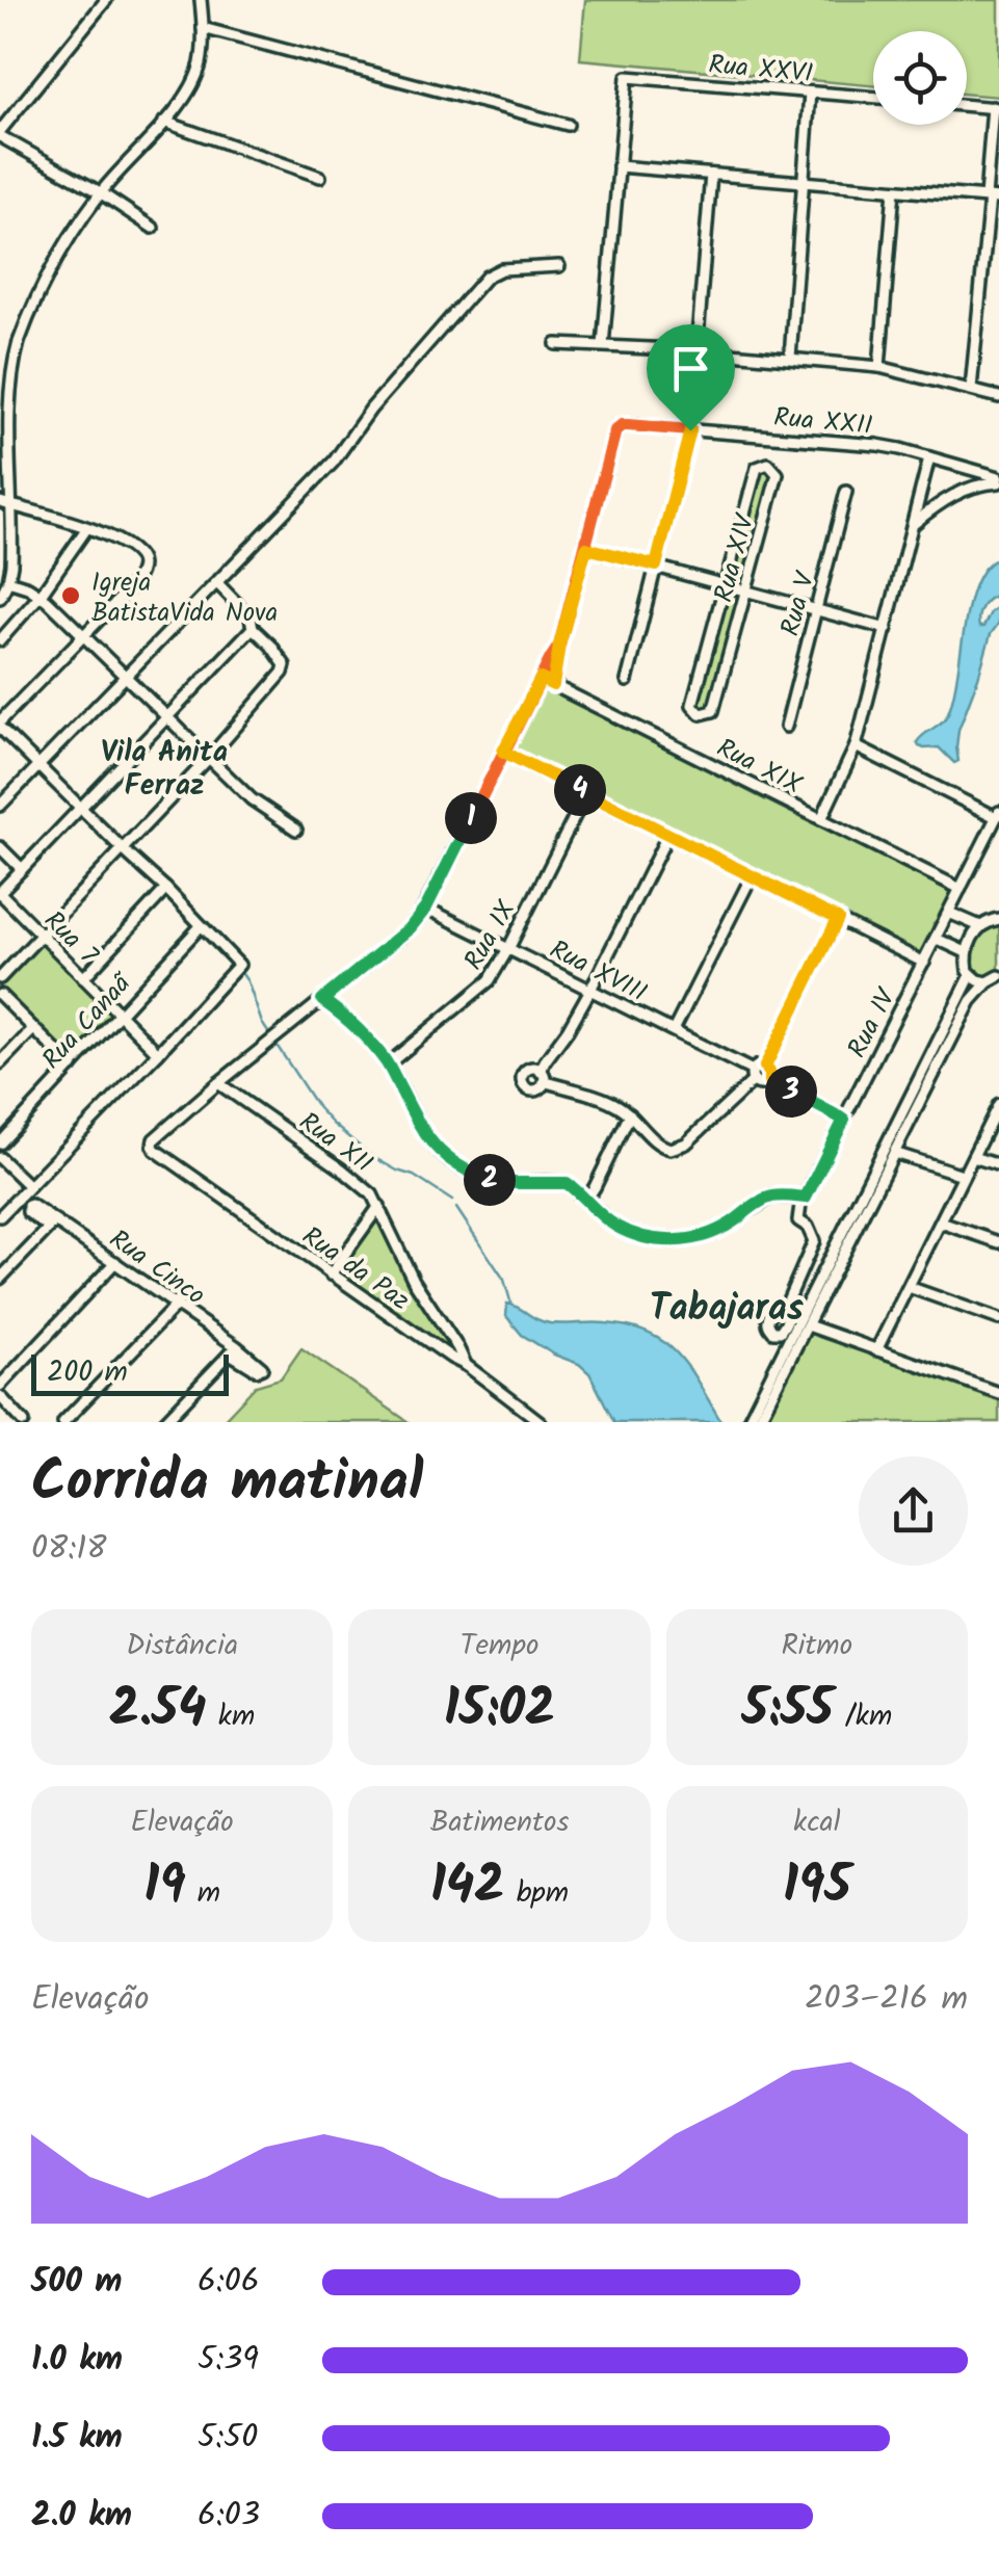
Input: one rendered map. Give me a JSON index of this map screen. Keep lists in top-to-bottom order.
{
  "streets": {
    "street": [
      "Rua XXVI",
      "Rua XXII",
      "Rua XIV",
      "Rua V",
      "Rua XIX",
      "Rua IX",
      "Rua 7",
      "Rua XVIII",
      "Rua Canaã",
      "Rua IV",
      "Rua XII",
      "Rua Cinco",
      "Rua da Paz"
    ]
  },
  "crossings": [
    ["Rua XIX", "Rua IV"],
    ["Rua IX", "Rua XVIII"],
    ["Rua 7", "Rua Canaã"],
    ["Rua XII", "Rua da Paz"]
  ],
  "districts": ["Vila Anita Ferraz", "Tabajaras"],
  "places": ["Igreja BatistaVida Nova"],
  "scale_bar": "200 m",
  "page": {
    "pins": [
      "4",
      "1",
      "3",
      "2"
    ],
    "scale": "200 m",
    "heading": ["Corrida matinal", "08:18"],
    "stats": [
      ["Distância", "2.54 km"],
      ["Tempo", "15:02"],
      ["Ritmo", "5:55 /km"],
      ["Elevação", "19 m"],
      ["Batimentos", "142 bpm"],
      ["kcal", "195"]
    ],
    "chart": ["Elevação", "203–216 m"],
    "list": [
      {
        "name": "500 m",
        "note": "6:06"
      },
      {
        "name": "1.0 km",
        "note": "5:39"
      },
      {
        "name": "1.5 km",
        "note": "5:50"
      },
      {
        "name": "2.0 km",
        "note": "6:03"
      }
    ]
  }
}
